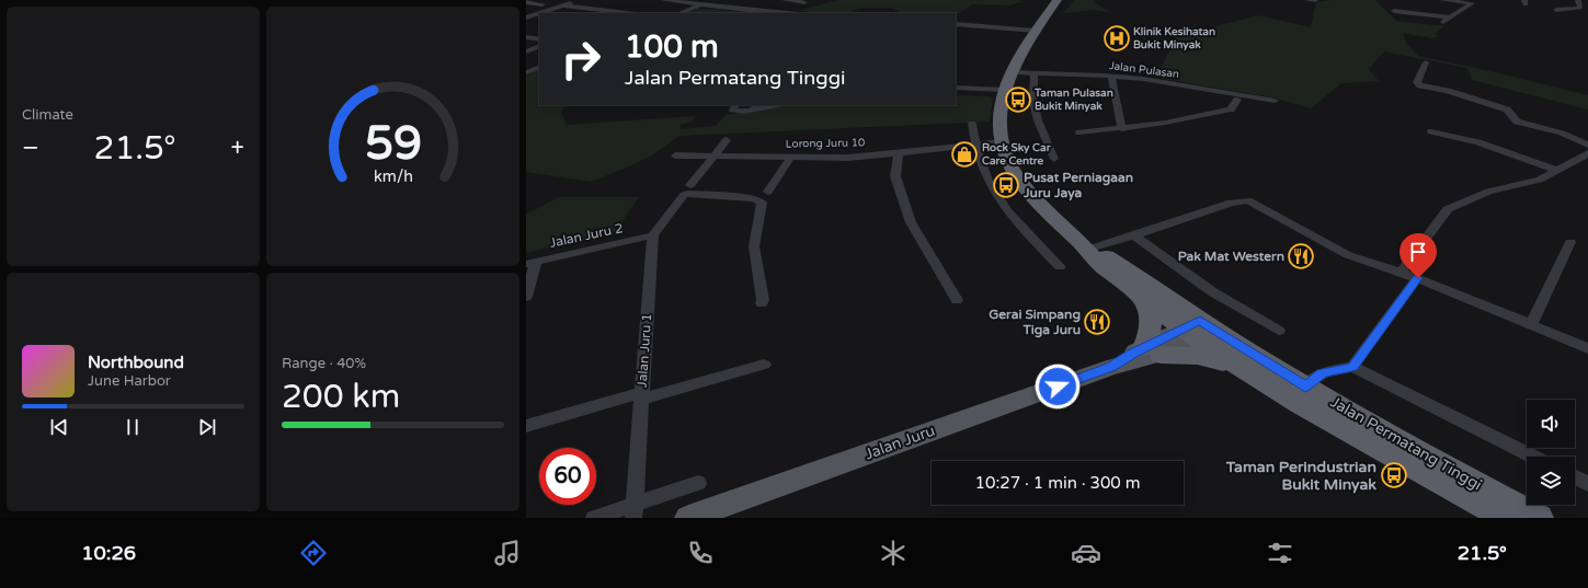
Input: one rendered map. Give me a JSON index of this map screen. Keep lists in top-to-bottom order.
{
  "streets": {
    "highway": ["Jalan Permatang Tinggi"],
    "main road": ["Jalan Juru"],
    "street": [
      "Jalan Pulasan",
      "Lorong Juru 10",
      "Jalan Juru 2",
      "Jalan Juru 1"
    ]
  },
  "crossings": [
    ["Jalan Pulasan", "Jalan Permatang Tinggi"],
    ["Lorong Juru 10", "Jalan Permatang Tinggi"],
    ["Jalan Juru 2", "Jalan Juru 1"],
    ["Jalan Juru", "Jalan Permatang Tinggi"]
  ],
  "places": {
    "hospital": ["Klinik Kesihatan Bukit Minyak"],
    "bus stop": ["Taman Pulasan Bukit Minyak", "Pusat Perniagaan Juru Jaya", "Taman Perindustrian Bukit Minyak"],
    "shop": ["Rock Sky Car Care Centre"],
    "restaurant": ["Pak Mat Western", "Gerai Simpang Tiga Juru"]
  },
  "page": {
    "tile": [
      "Climate",
      ["Range · 40%", "200 km"]
    ],
    "turn": ["100 m", "Jalan Permatang Tinggi"],
    "heat": ["−", "21.5°", "+"],
    "song": ["Northbound", "June Harbor"],
    "limit": "60",
    "trip": "10:27 · 1 min · 300 m",
    "tabs": ["10:26", "21.5°"],
    "gauge": ["59", "km/h"]
  }
}
